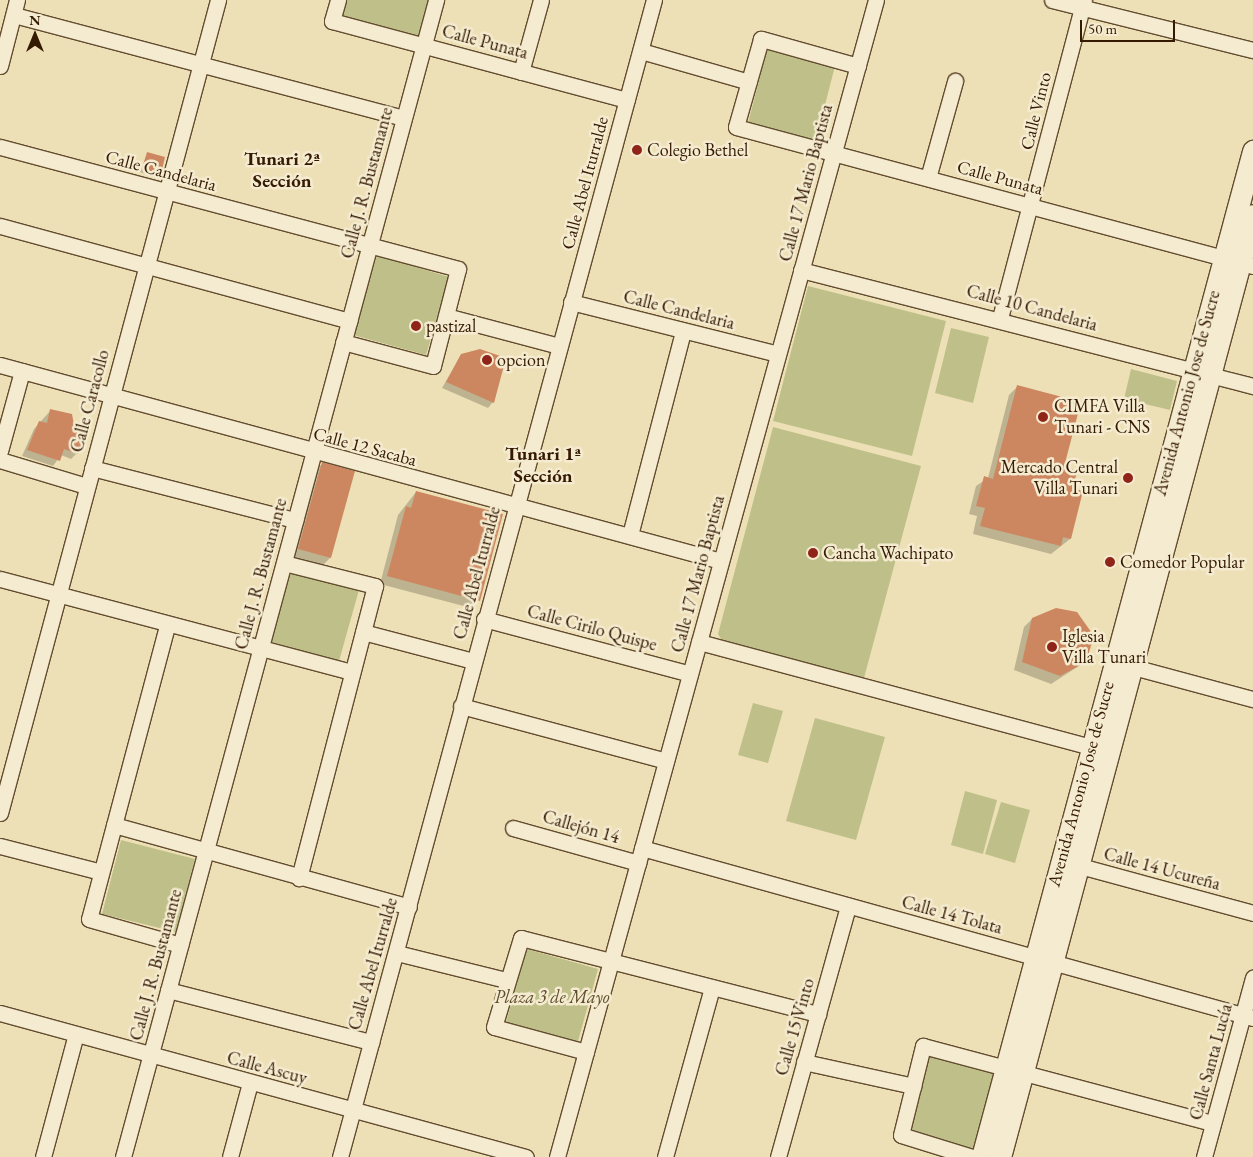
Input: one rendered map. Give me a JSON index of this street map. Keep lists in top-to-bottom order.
{
  "streets": {
    "main road": ["Avenida Antonio Jose de Sucre"],
    "street": [
      "Calle Punata",
      "Calle Vinto",
      "Calle Candelaria",
      "Calle J. R. Bustamante",
      "Calle Abel Iturralde",
      "Calle 17 Mario Baptista",
      "Calle 10 Candelaria",
      "Calle Caracollo",
      "Calle 12 Sacaba",
      "Calle Cirilo Quispe",
      "Callejón 14",
      "Calle 14 Ucureña",
      "Calle 14 Tolata",
      "Calle 15 Vinto",
      "Calle Santa Lucía",
      "Calle Ascuy"
    ]
  },
  "crossings": [
    ["Calle Punata", "Calle Vinto"],
    ["Calle Punata", "Calle J. R. Bustamante"],
    ["Calle Punata", "Calle Abel Iturralde"],
    ["Calle Punata", "Calle 17 Mario Baptista"],
    ["Calle Punata", "Avenida Antonio Jose de Sucre"],
    ["Calle Vinto", "Calle 10 Candelaria"],
    ["Calle Candelaria", "Calle J. R. Bustamante"],
    ["Calle Candelaria", "Calle Abel Iturralde"],
    ["Calle Candelaria", "Calle 17 Mario Baptista"],
    ["Calle Candelaria", "Calle Caracollo"],
    ["Calle J. R. Bustamante", "Calle 12 Sacaba"],
    ["Calle J. R. Bustamante", "Calle Ascuy"],
    ["Calle Abel Iturralde", "Calle 12 Sacaba"],
    ["Calle Abel Iturralde", "Calle Cirilo Quispe"],
    ["Calle Abel Iturralde", "Calle Ascuy"],
    ["Calle 17 Mario Baptista", "Calle 10 Candelaria"],
    ["Calle 17 Mario Baptista", "Calle 12 Sacaba"],
    ["Calle 17 Mario Baptista", "Calle Cirilo Quispe"],
    ["Calle 17 Mario Baptista", "Callejón 14"],
    ["Calle 17 Mario Baptista", "Calle 14 Tolata"],
    ["Calle 10 Candelaria", "Avenida Antonio Jose de Sucre"],
    ["Avenida Antonio Jose de Sucre", "Calle 14 Ucureña"],
    ["Avenida Antonio Jose de Sucre", "Calle 14 Tolata"],
    ["Calle Caracollo", "Calle 12 Sacaba"],
    ["Callejón 14", "Calle 14 Tolata"],
    ["Calle 14 Tolata", "Calle 15 Vinto"],
    ["Calle 14 Tolata", "Calle Santa Lucía"]
  ],
  "districts": ["Tunari 2ª Sección", "Tunari 1ª Sección"],
  "parks": ["Plaza 3 de Mayo"],
  "places": [
    "Colegio Bethel",
    "pastizal",
    "opcion",
    "CIMFA Villa Tunari - CNS",
    "Mercado Central Villa Tunari",
    "Cancha Wachipato",
    "Comedor Popular",
    "Iglesia Villa Tunari"
  ],
  "scale_bar": "50 m",
  "north": "top"
}
